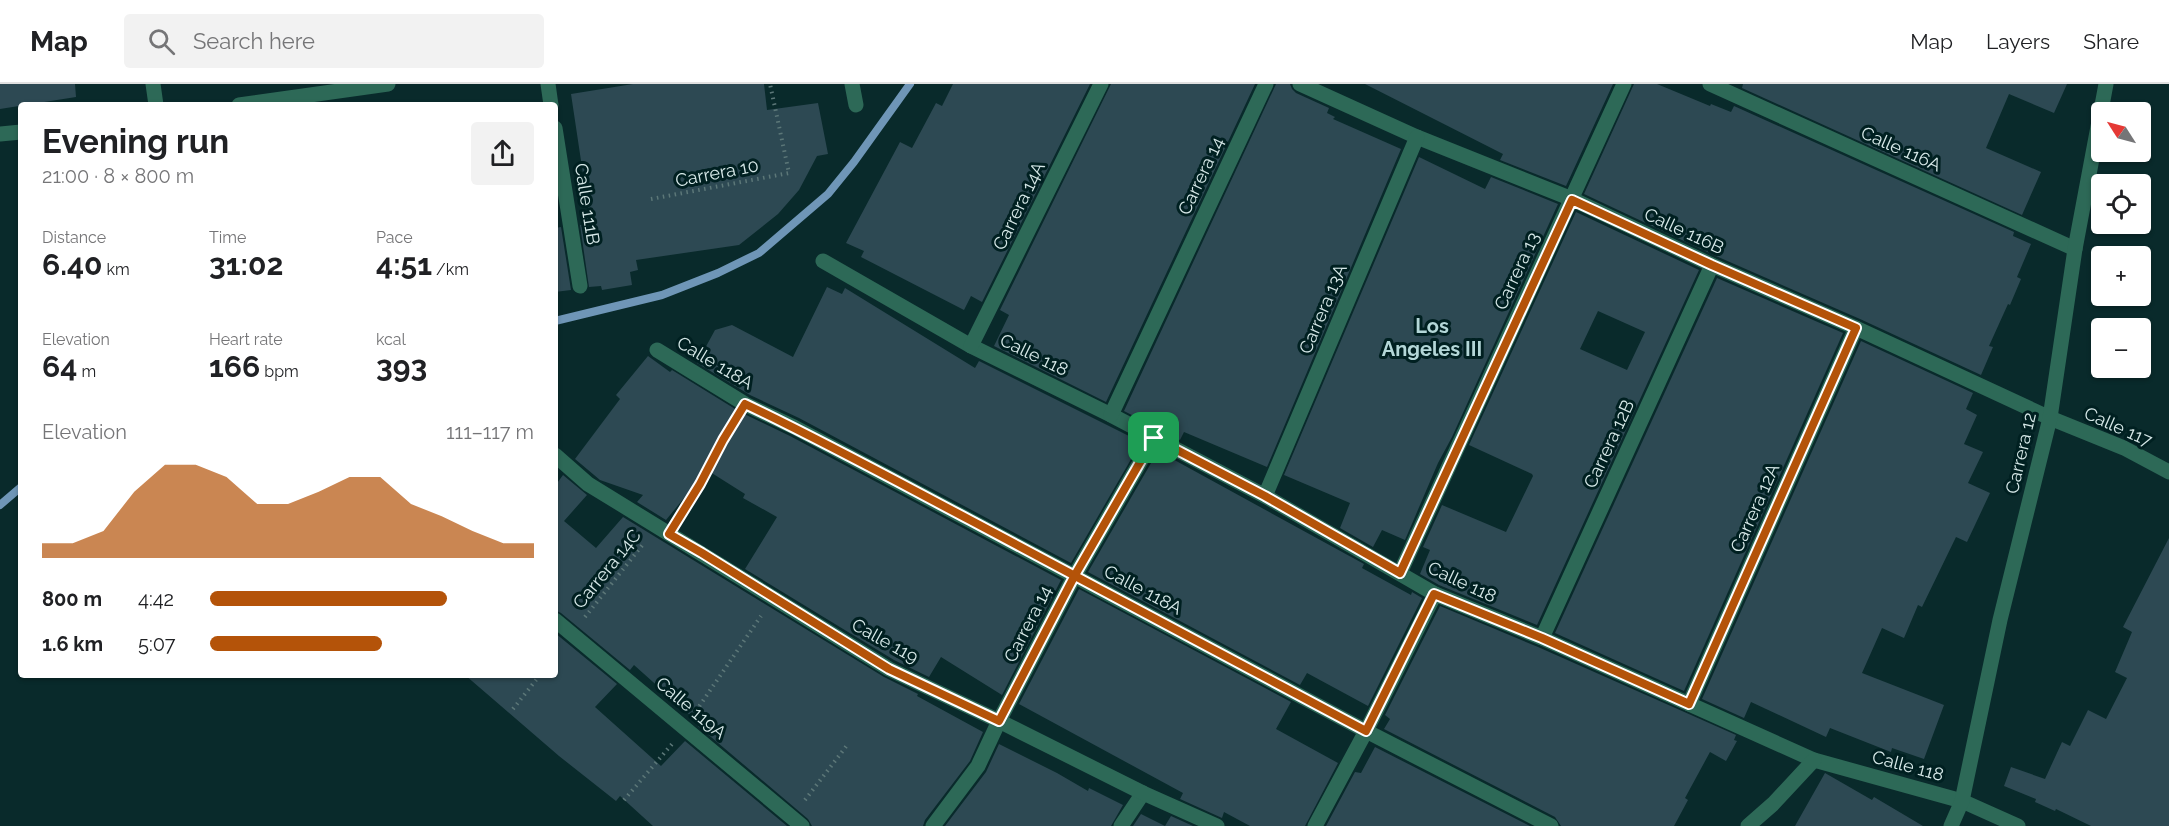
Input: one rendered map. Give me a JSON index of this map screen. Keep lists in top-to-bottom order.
{
  "streets": {
    "street": [
      "Calle 116A",
      "Carrera 14",
      "Calle 111B",
      "Carrera 14A",
      "Calle 116B",
      "Carrera 13",
      "Carrera 13A",
      "Calle 118",
      "Calle 118A",
      "Calle 117",
      "Carrera 12B",
      "Carrera 12",
      "Carrera 12A",
      "Calle 119",
      "Calle 119A"
    ],
    "path": ["Carrera 10", "Carrera 14C"]
  },
  "crossings": [
    ["Calle 116A", "Carrera 12"],
    ["Carrera 14", "Calle 118"],
    ["Carrera 14", "Calle 118A"],
    ["Carrera 14", "Calle 119"],
    ["Carrera 14A", "Calle 118"],
    ["Calle 116B", "Carrera 13"],
    ["Calle 116B", "Carrera 13A"],
    ["Calle 116B", "Calle 117"],
    ["Calle 116B", "Carrera 12B"],
    ["Calle 116B", "Carrera 12"],
    ["Calle 116B", "Carrera 12A"],
    ["Carrera 13", "Calle 118"],
    ["Carrera 13A", "Calle 118"],
    ["Calle 118", "Carrera 12B"],
    ["Calle 118", "Carrera 12"],
    ["Calle 118", "Carrera 12A"],
    ["Calle 118A", "Carrera 14C"],
    ["Calle 117", "Carrera 12"],
    ["Carrera 14C", "Calle 119"],
    ["Carrera 14C", "Calle 119A"]
  ],
  "districts": ["Los Angeles III"],
  "north": "top left",
  "page": {
    "header": "Map",
    "search": "Search here",
    "nav": ["Map", "Layers", "Share"],
    "map_buttons": ["+", "−"],
    "heading": ["Evening run", "21:00 · 8 × 800 m"],
    "stats": [
      ["Distance", "6.40 km"],
      ["Time", "31:02"],
      ["Pace", "4:51 /km"],
      ["Elevation", "64 m"],
      ["Heart rate", "166 bpm"],
      ["kcal", "393"]
    ],
    "chart": ["Elevation", "111–117 m"],
    "list": [
      {
        "name": "800 m",
        "note": "4:42"
      },
      {
        "name": "1.6 km",
        "note": "5:07"
      }
    ]
  }
}
